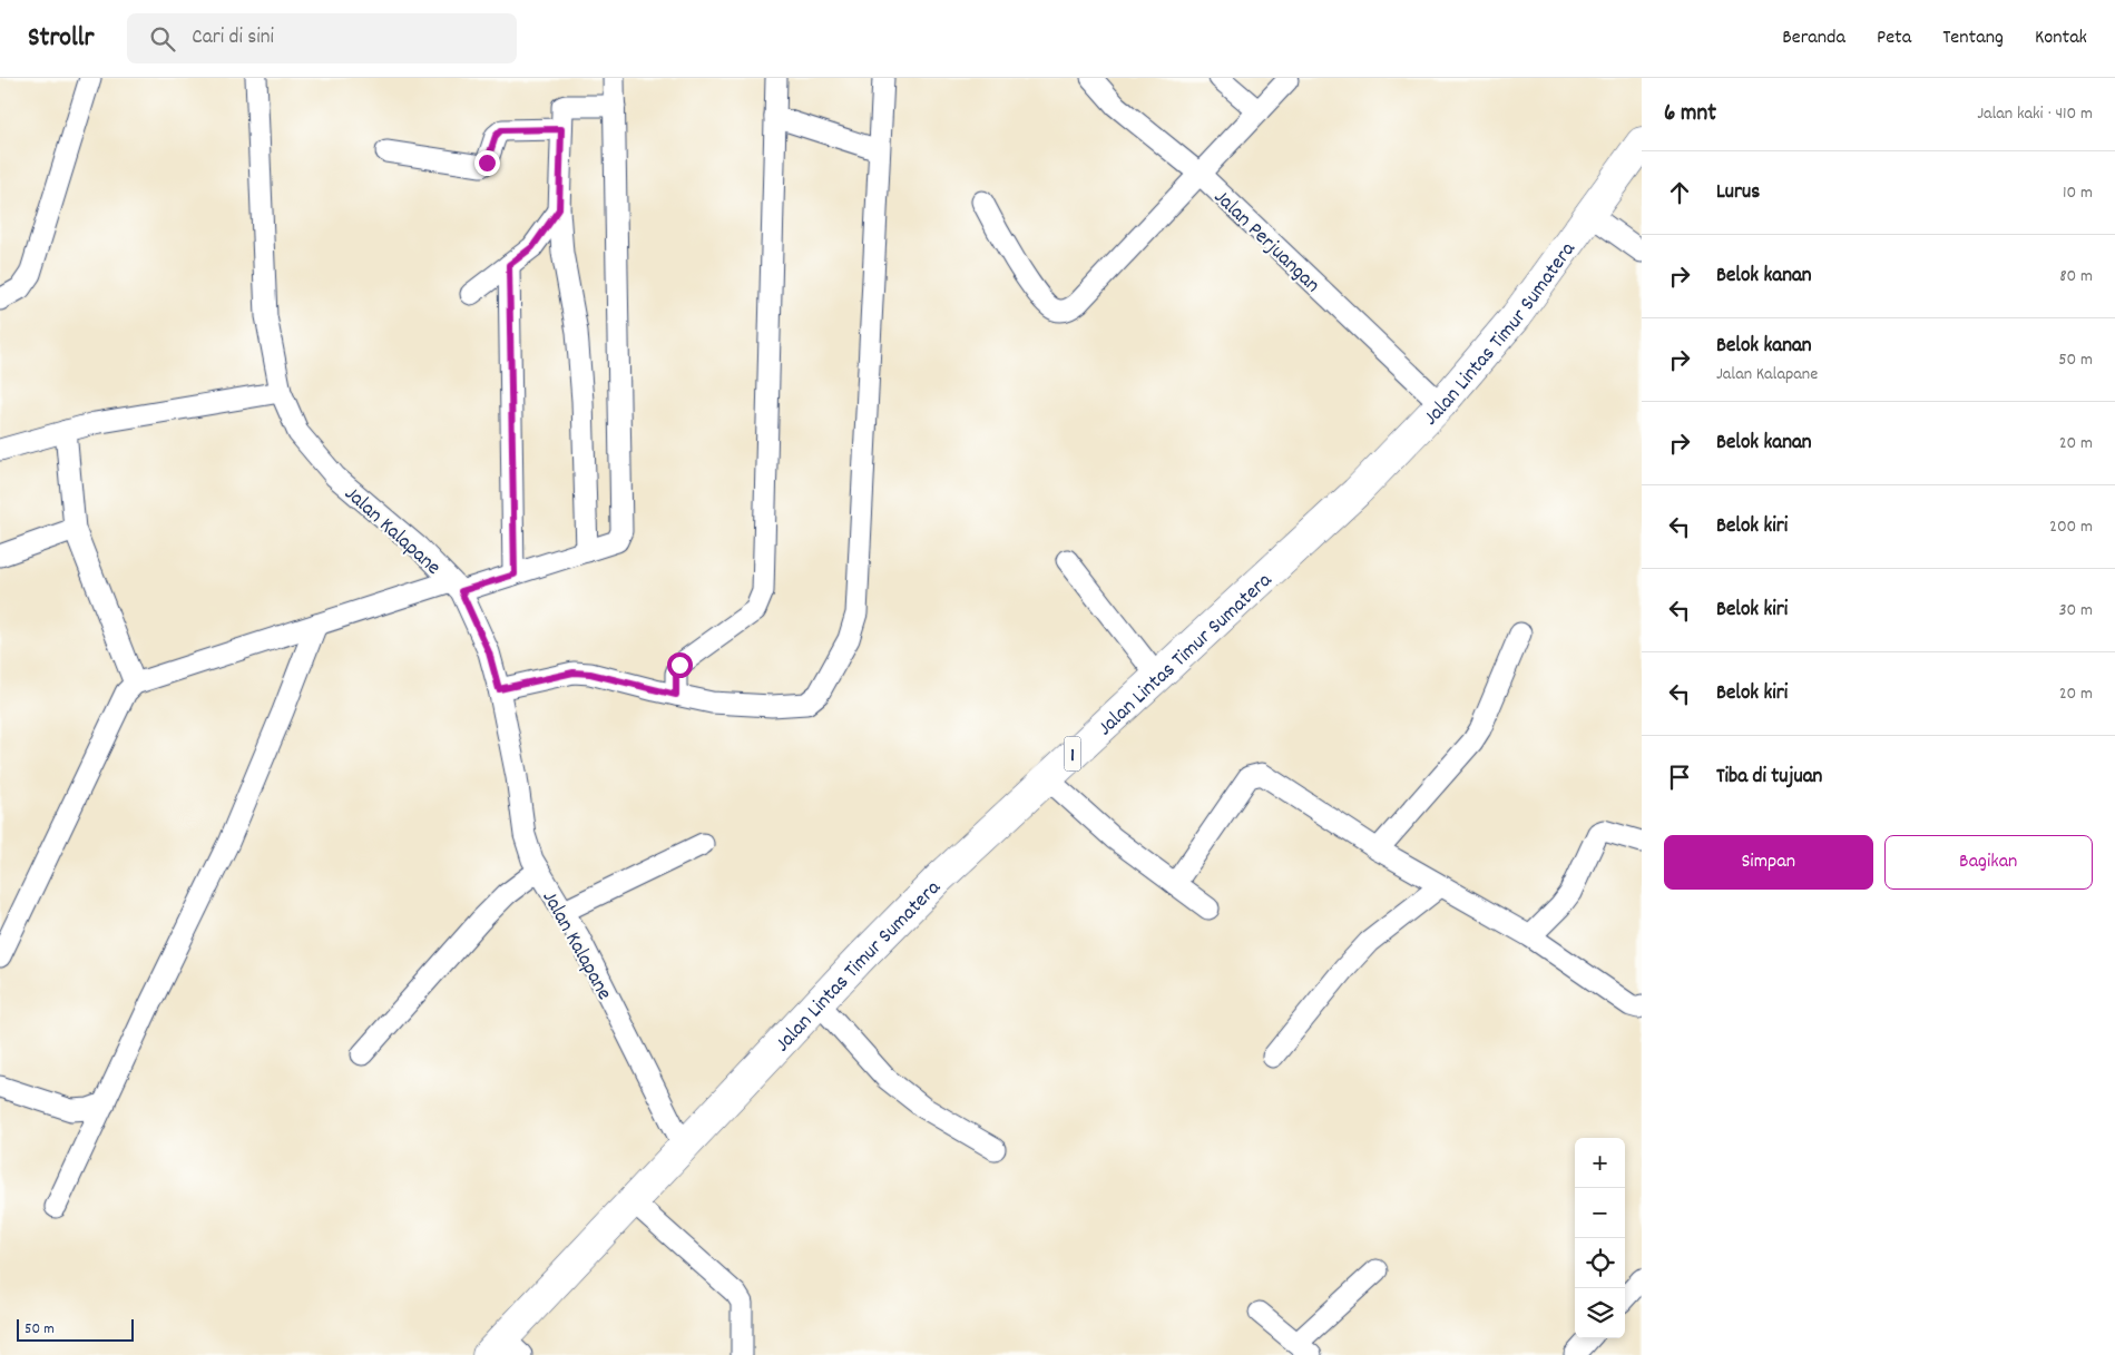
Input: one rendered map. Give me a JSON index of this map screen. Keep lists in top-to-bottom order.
{
  "streets": {
    "highway": ["Jalan Lintas Timur Sumatera", "1"],
    "street": ["Jalan Perjuangan", "Jalan Kalapane"]
  },
  "crossings": [
    ["Jalan Perjuangan", "Jalan Lintas Timur Sumatera"],
    ["Jalan Lintas Timur Sumatera", "Jalan Kalapane"]
  ],
  "scale_bar": "50 m",
  "page": {
    "header": "Strollr",
    "search": "Cari di sini",
    "nav": [
      "Beranda",
      "Peta",
      "Tentang",
      "Kontak"
    ],
    "heading": ["6 mnt", "Jalan kaki · 410 m"],
    "list": [
      ["Lurus", "10 m"],
      ["Belok kanan", "80 m"],
      ["Belok kanan", "Jalan Kalapane", "50 m"],
      ["Belok kanan", "20 m"],
      ["Belok kiri", "200 m"],
      ["Belok kiri", "30 m"],
      ["Belok kiri", "20 m"],
      "Tiba di tujuan"
    ],
    "buttons": ["Simpan", "Bagikan"],
    "map_buttons": ["+", "−"],
    "scale": "50 m"
  }
}
